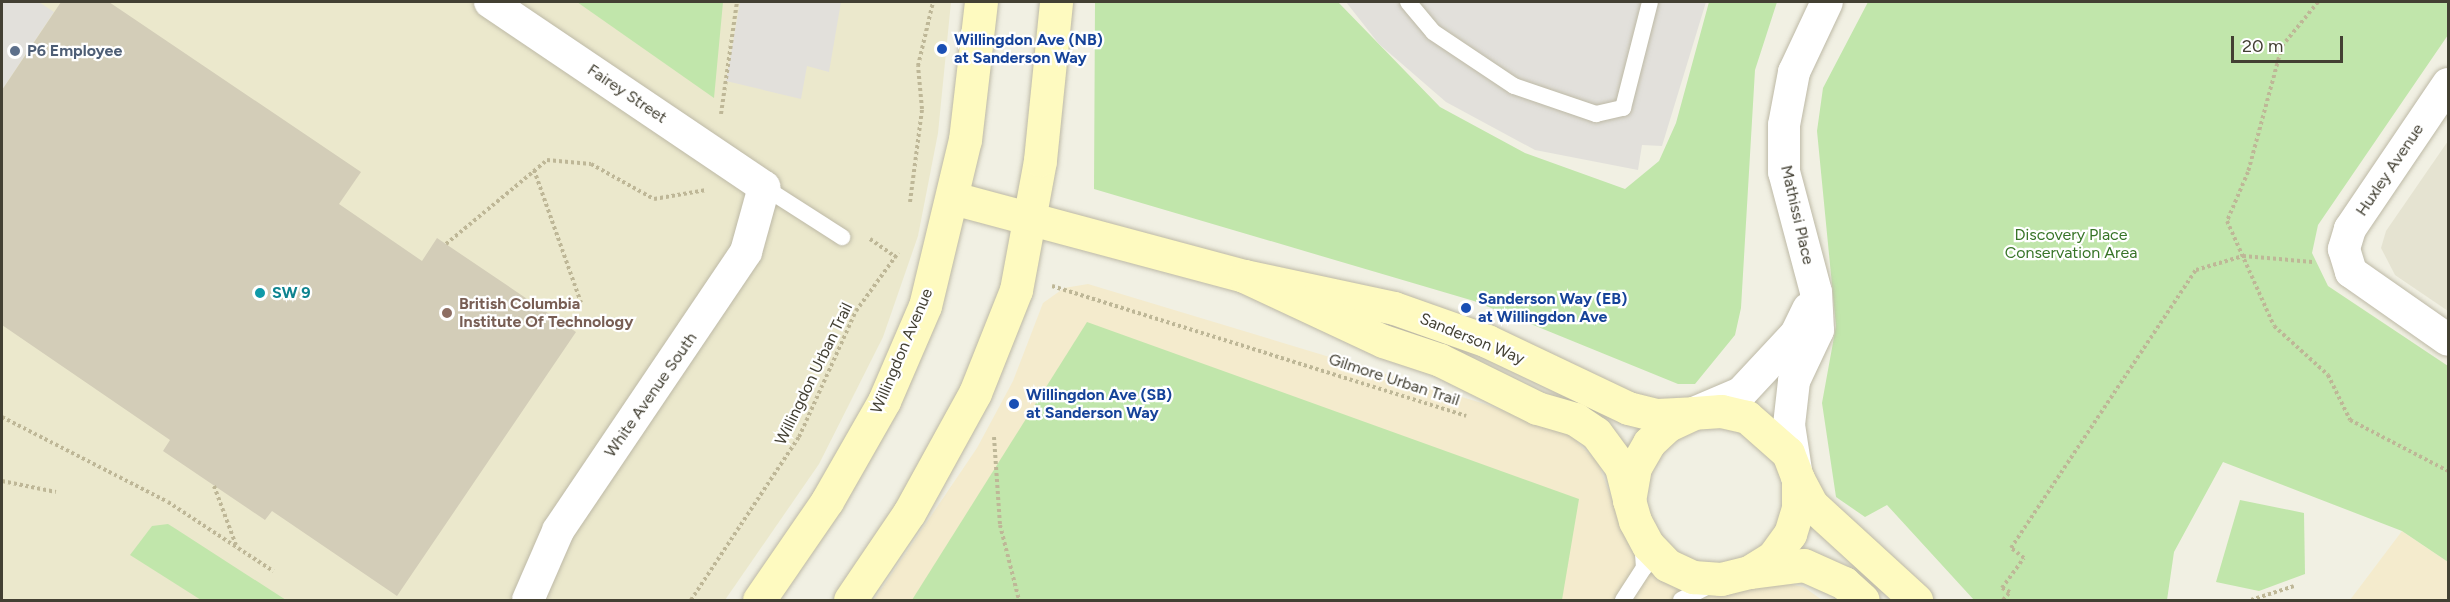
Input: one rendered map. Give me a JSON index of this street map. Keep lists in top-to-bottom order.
{
  "streets": {
    "street": [
      "Fairey Street",
      "Huxley Avenue",
      "Mathissi Place",
      "Sanderson Way",
      "Willingdon Avenue",
      "White Avenue South"
    ],
    "path": ["Willingdon Urban Trail", "Gilmore Urban Trail"]
  },
  "crossings": [
    ["Fairey Street", "White Avenue South"],
    ["Mathissi Place", "Sanderson Way"],
    ["Sanderson Way", "Willingdon Avenue"]
  ],
  "parks": ["Discovery Place Conservation Area"],
  "places": [
    "Willingdon Ave (NB) at Sanderson Way",
    "P6 Employee",
    "SW 9",
    "Sanderson Way (EB) at Willingdon Ave",
    "British Columbia Institute Of Technology",
    "Willingdon Ave (SB) at Sanderson Way"
  ],
  "scale_bar": "20 m"
}
